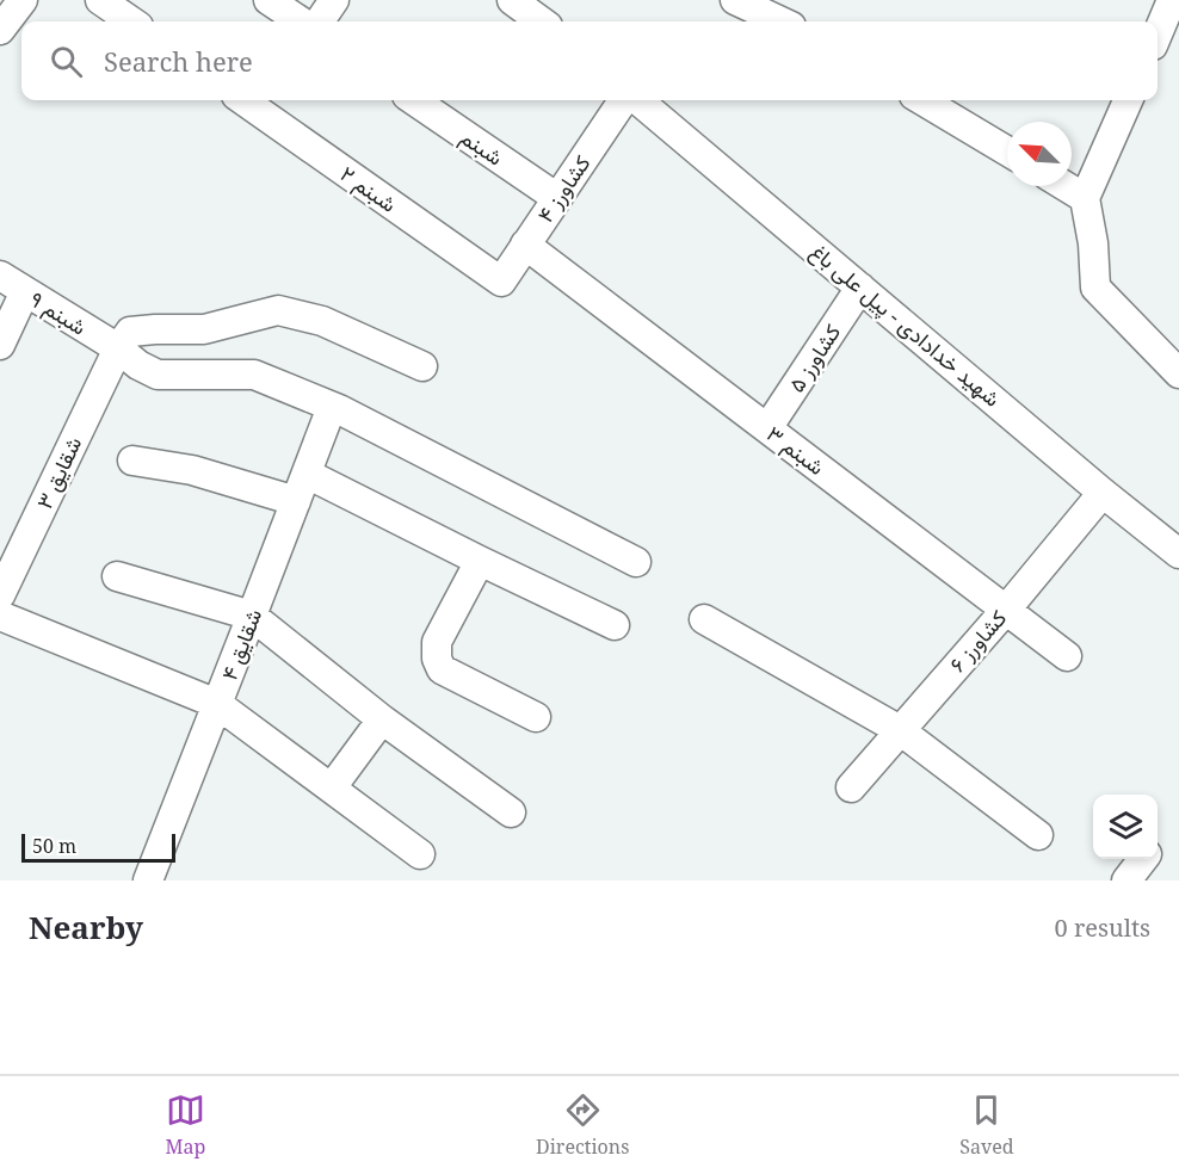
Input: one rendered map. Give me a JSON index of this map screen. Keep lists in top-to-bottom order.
{
  "streets": {
    "street": [
      "شبنم",
      "شبنم ۲",
      "کشاورز ۴",
      "شبنم ۹",
      "شهید خدادادی - پیل علی باغ",
      "کشاورز ۵",
      "شبنم ۳",
      "شقایق ۳",
      "کشاورز ۶",
      "شقایق ۴"
    ]
  },
  "crossings": [
    ["شبنم", "کشاورز ۴"],
    ["شبنم ۲", "کشاورز ۴"],
    ["کشاورز ۴", "شبنم ۳"],
    ["شبنم ۹", "شقایق ۳"],
    ["شبنم ۹", "شقایق ۴"],
    ["شهید خدادادی - پیل علی باغ", "کشاورز ۵"],
    ["شهید خدادادی - پیل علی باغ", "کشاورز ۶"],
    ["کشاورز ۵", "شبنم ۳"],
    ["شبنم ۳", "کشاورز ۶"]
  ],
  "scale_bar": "50 m",
  "north": "top left",
  "page": {
    "search": "Search here",
    "scale": "50 m",
    "heading": ["Nearby", "0 results"],
    "nav": ["Map", "Directions", "Saved"]
  }
}
